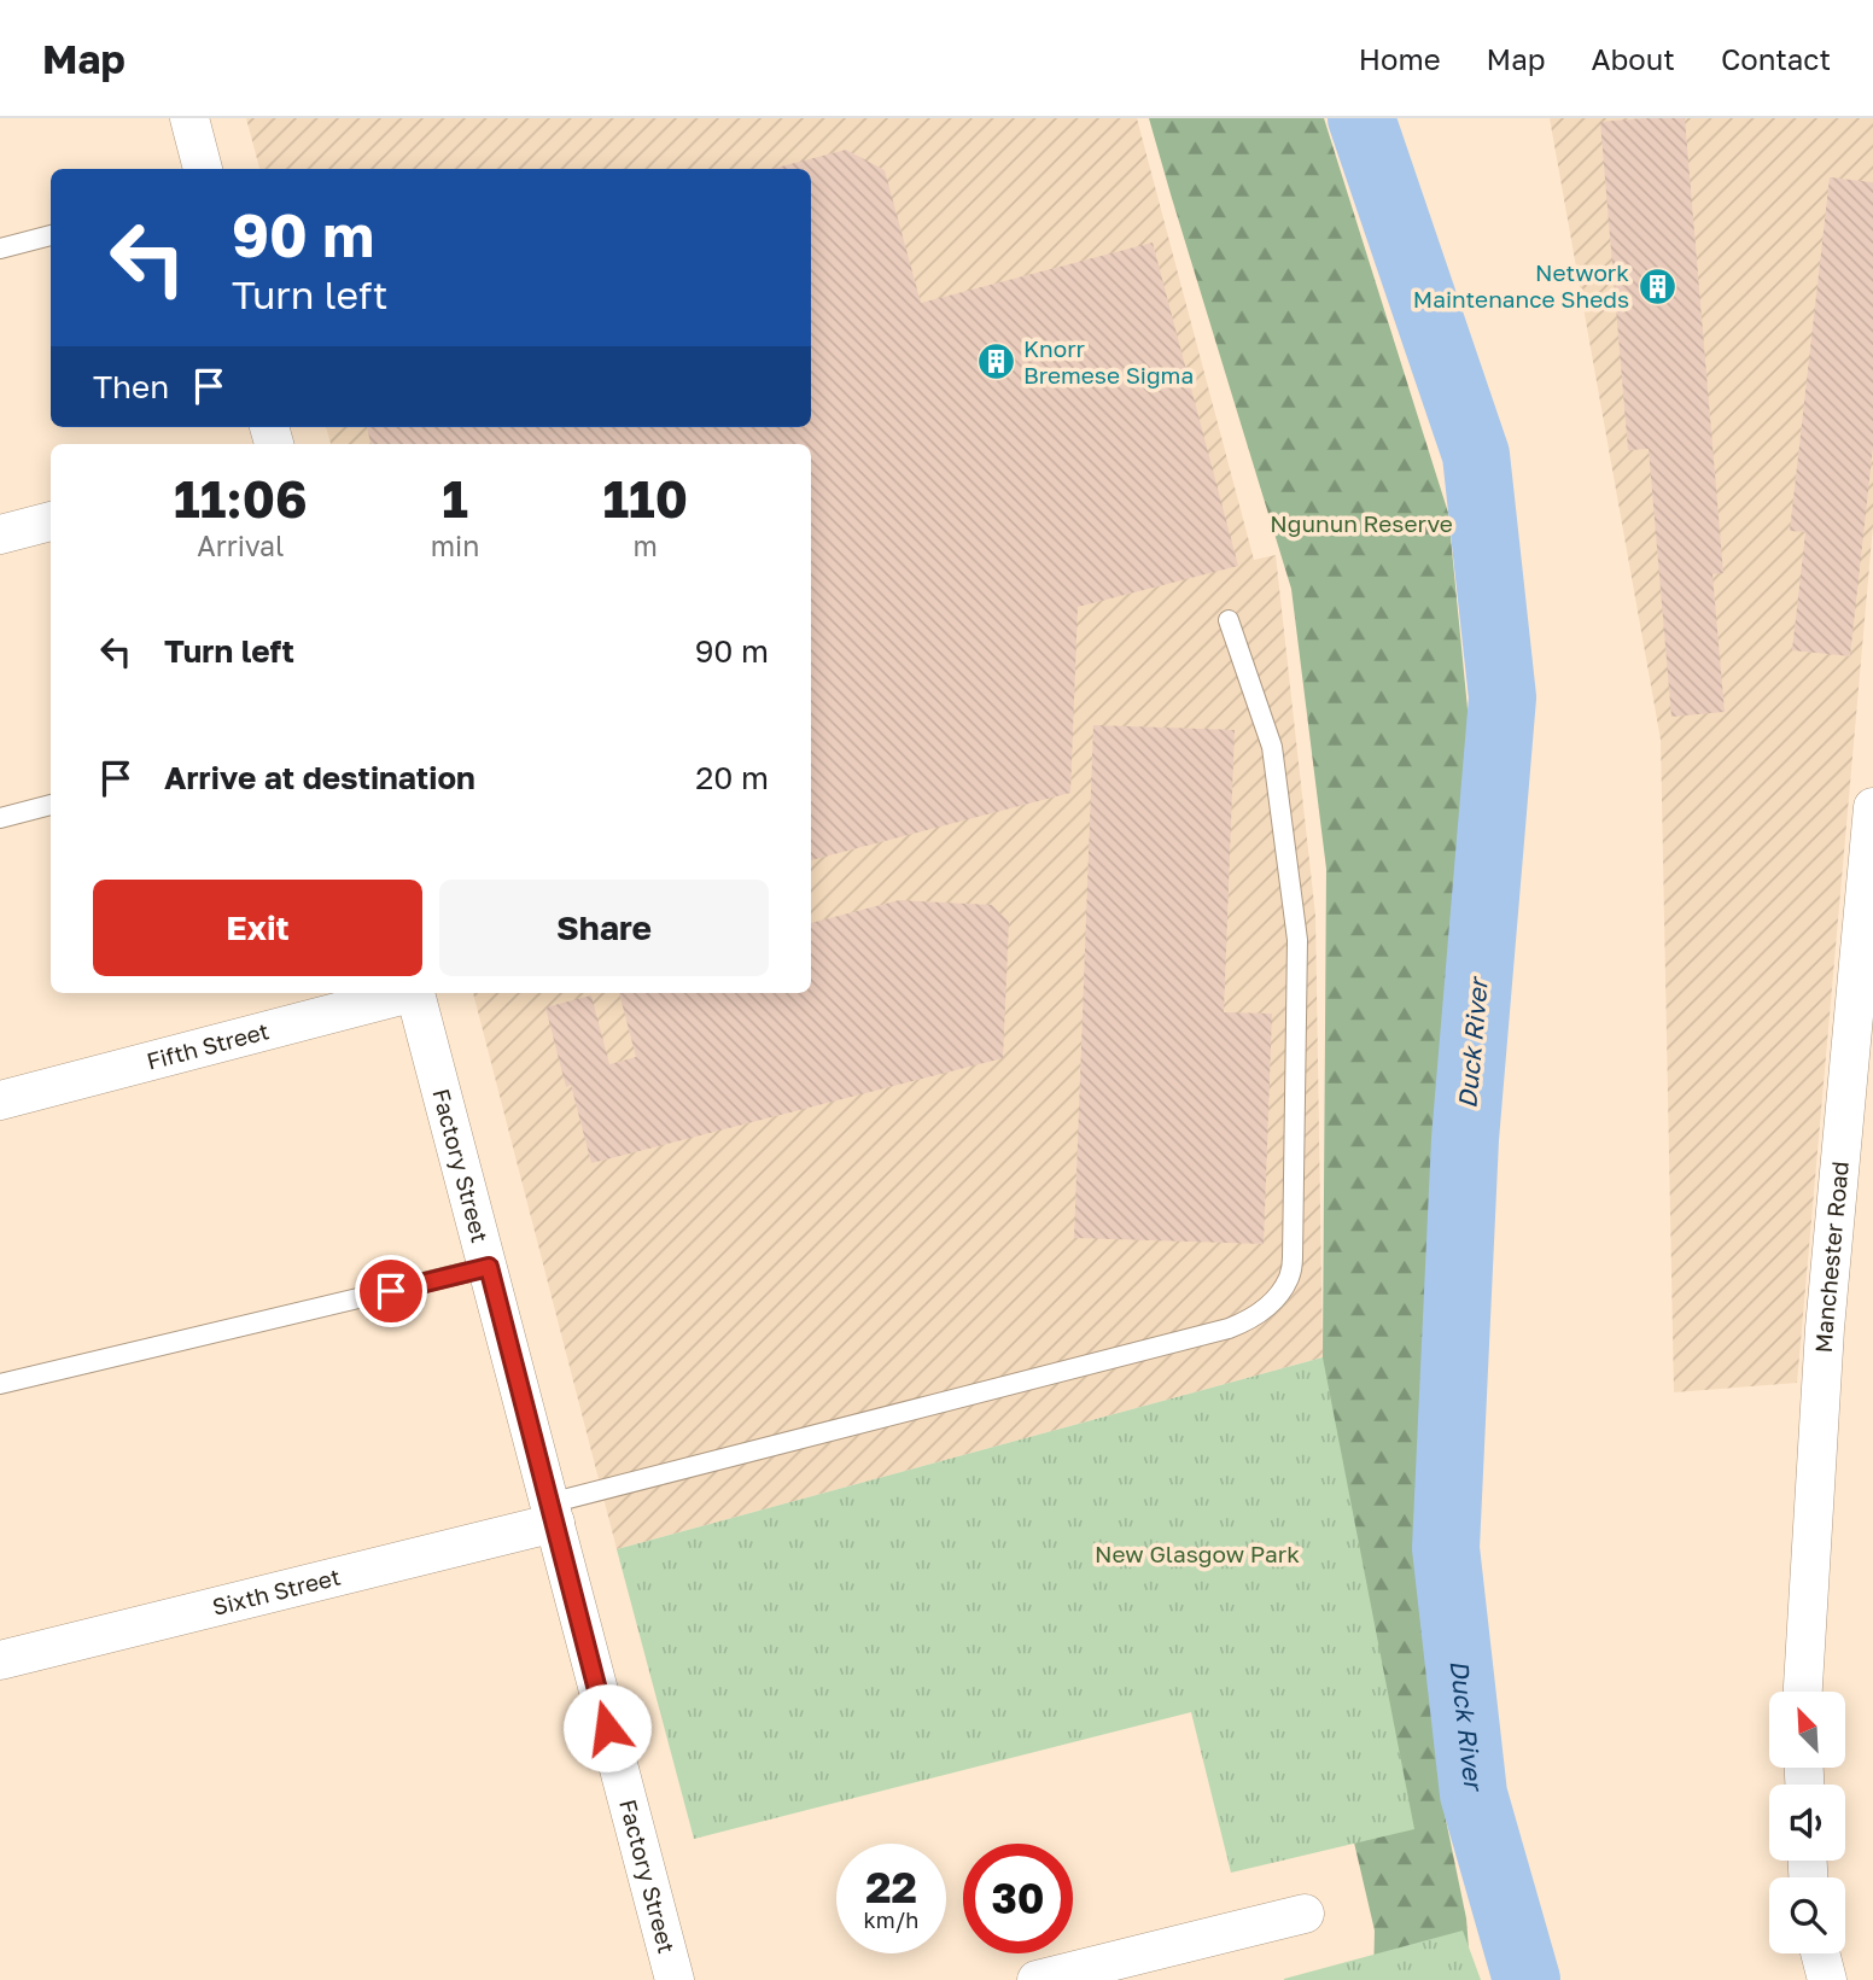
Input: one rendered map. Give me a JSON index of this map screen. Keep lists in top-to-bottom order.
{
  "streets": {
    "street": [
      "Fifth Street",
      "Factory Street",
      "Manchester Road",
      "Sixth Street"
    ]
  },
  "crossings": [
    ["Factory Street", "Sixth Street"]
  ],
  "water": ["Duck River"],
  "parks": ["Ngunun Reserve", "New Glasgow Park"],
  "places": {
    "building": ["Network Maintenance Sheds", "Knorr Bremese Sigma"]
  },
  "north": "top left",
  "page": {
    "header": "Map",
    "nav": [
      "Home",
      "Map",
      "About",
      "Contact"
    ],
    "turn": ["90 m", "Turn left"],
    "then": "Then",
    "eta": [
      "11:06",
      "Arrival",
      "1",
      "min",
      "110",
      "m"
    ],
    "list": [
      {
        "name": "Turn left",
        "value": "90 m"
      },
      {
        "name": "Arrive at destination",
        "value": "20 m"
      }
    ],
    "buttons": ["Exit", "Share"],
    "speed": "22 km/h",
    "limit": "30"
  }
}
